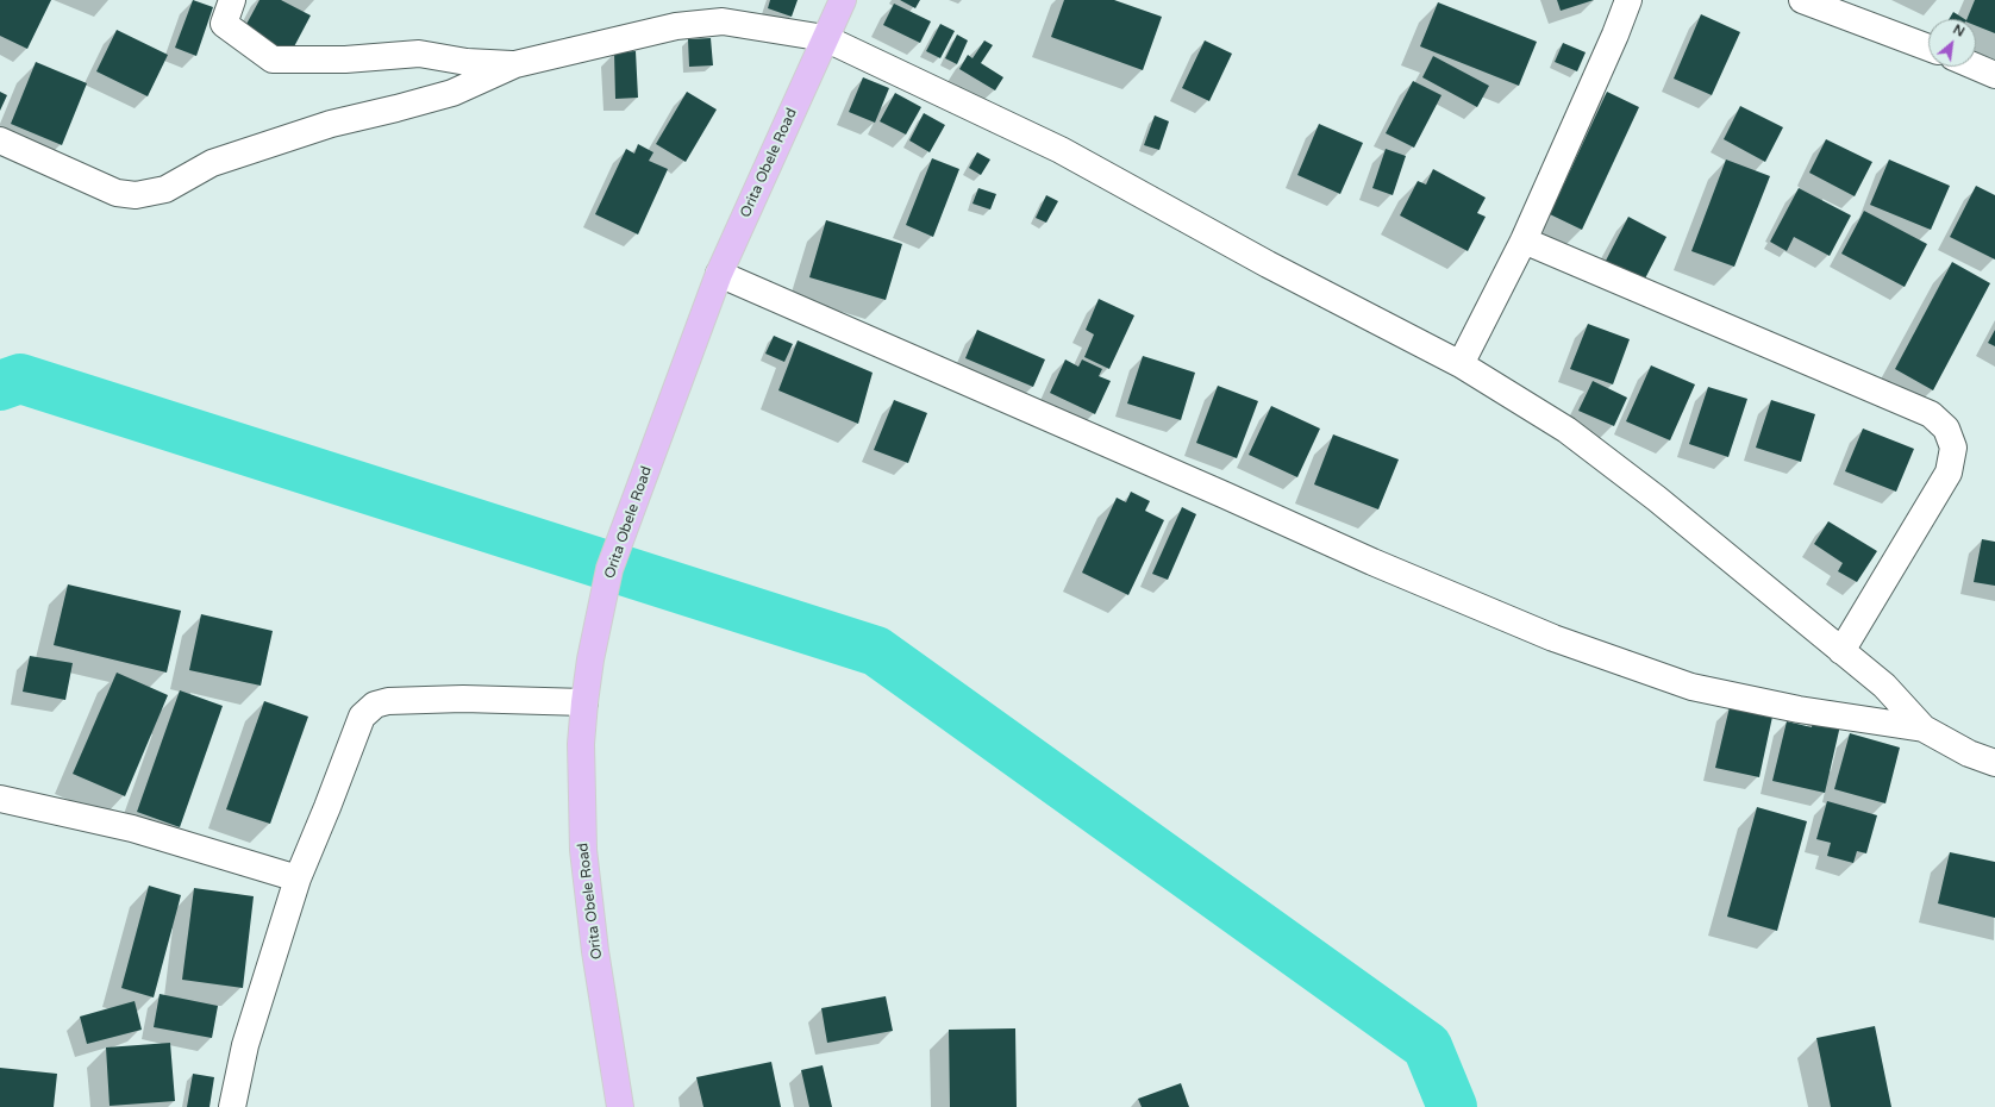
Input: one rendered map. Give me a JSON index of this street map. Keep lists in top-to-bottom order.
{
  "streets": {
    "main road": ["Orita Obele Road"]
  },
  "north": "top right"
}
